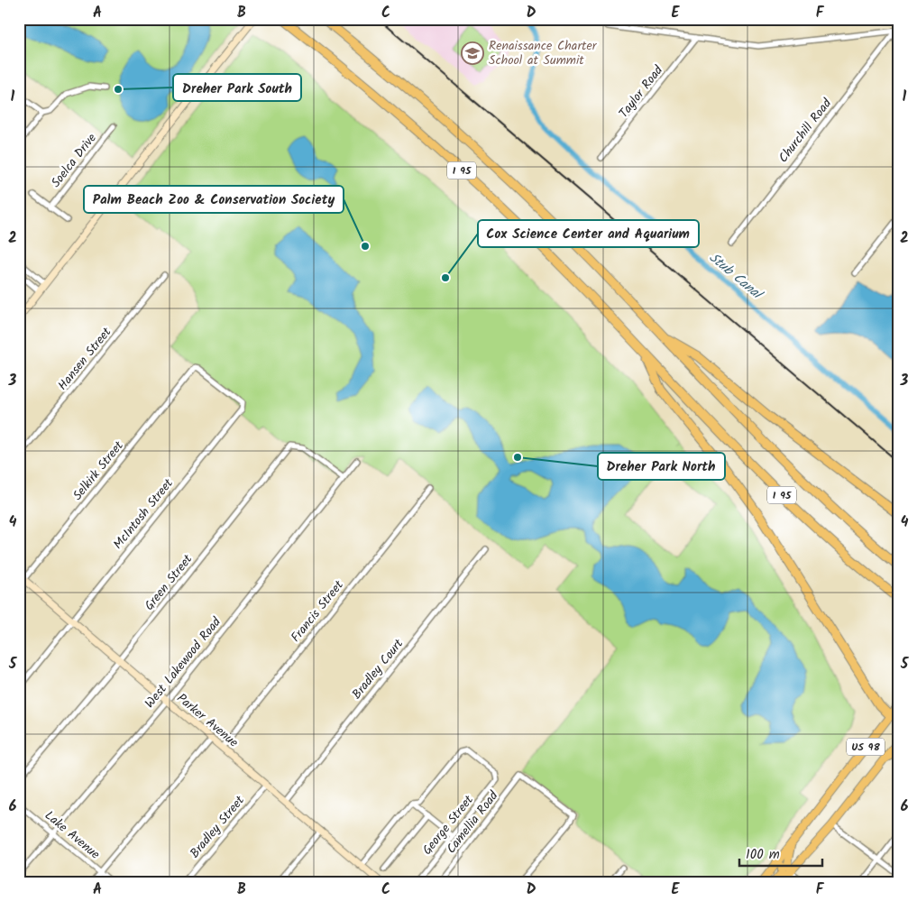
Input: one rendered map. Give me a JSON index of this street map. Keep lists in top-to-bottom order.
{
  "streets": {
    "highway": ["I 95"],
    "main road": ["US 98"],
    "street": [
      "Taylor Road",
      "Churchill Road",
      "Soelca Drive",
      "Hansen Street",
      "Selkirk Street",
      "McIntosh Street",
      "Green Street",
      "Francis Street",
      "West Lakewood Road",
      "Bradley Court",
      "Parker Avenue",
      "Camellia Road",
      "George Street",
      "Bradley Street",
      "Lake Avenue"
    ]
  },
  "crossings": [
    ["Selkirk Street", "McIntosh Street"],
    ["Selkirk Street", "Parker Avenue"],
    ["McIntosh Street", "Parker Avenue"],
    ["Green Street", "West Lakewood Road"],
    ["Green Street", "Parker Avenue"],
    ["Francis Street", "Parker Avenue"],
    ["West Lakewood Road", "Parker Avenue"],
    ["West Lakewood Road", "Lake Avenue"],
    ["Bradley Court", "Parker Avenue"],
    ["Parker Avenue", "Bradley Street"]
  ],
  "water": ["Stub Canal"],
  "places": {
    "school or university": ["Renaissance Charter School at Summit"],
    "other": [
      "Dreher Park South",
      "Palm Beach Zoo & Conservation Society",
      "Cox Science Center and Aquarium",
      "Dreher Park North"
    ]
  },
  "scale_bar": "100 m",
  "grid": {
    "columns": [
      "A",
      "B",
      "C",
      "D",
      "E",
      "F"
    ],
    "rows": [
      "1",
      "2",
      "3",
      "4",
      "5",
      "6"
    ]
  }
}
